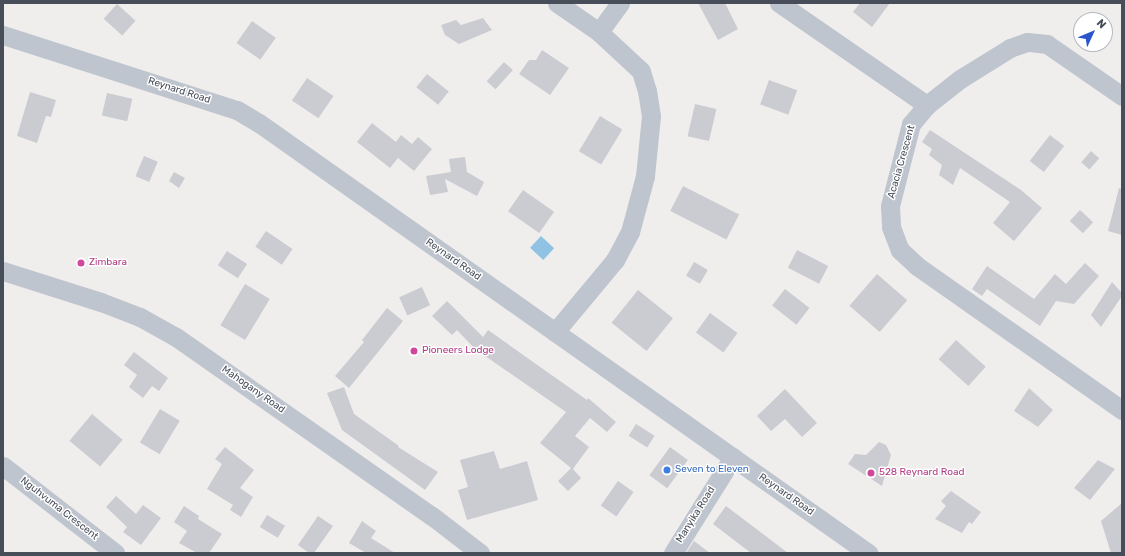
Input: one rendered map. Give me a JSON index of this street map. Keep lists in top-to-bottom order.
{
  "streets": {
    "street": [
      "Reynard Road",
      "Acacia Crescent",
      "Mahogany Road",
      "Nguhvuma Crescent",
      "Manyika Road"
    ]
  },
  "crossings": [
    ["Reynard Road", "Manyika Road"]
  ],
  "places": [
    "Zimbara",
    "Pioneers Lodge",
    "Seven to Eleven",
    "528 Reynard Road"
  ],
  "north": "top right"
}
